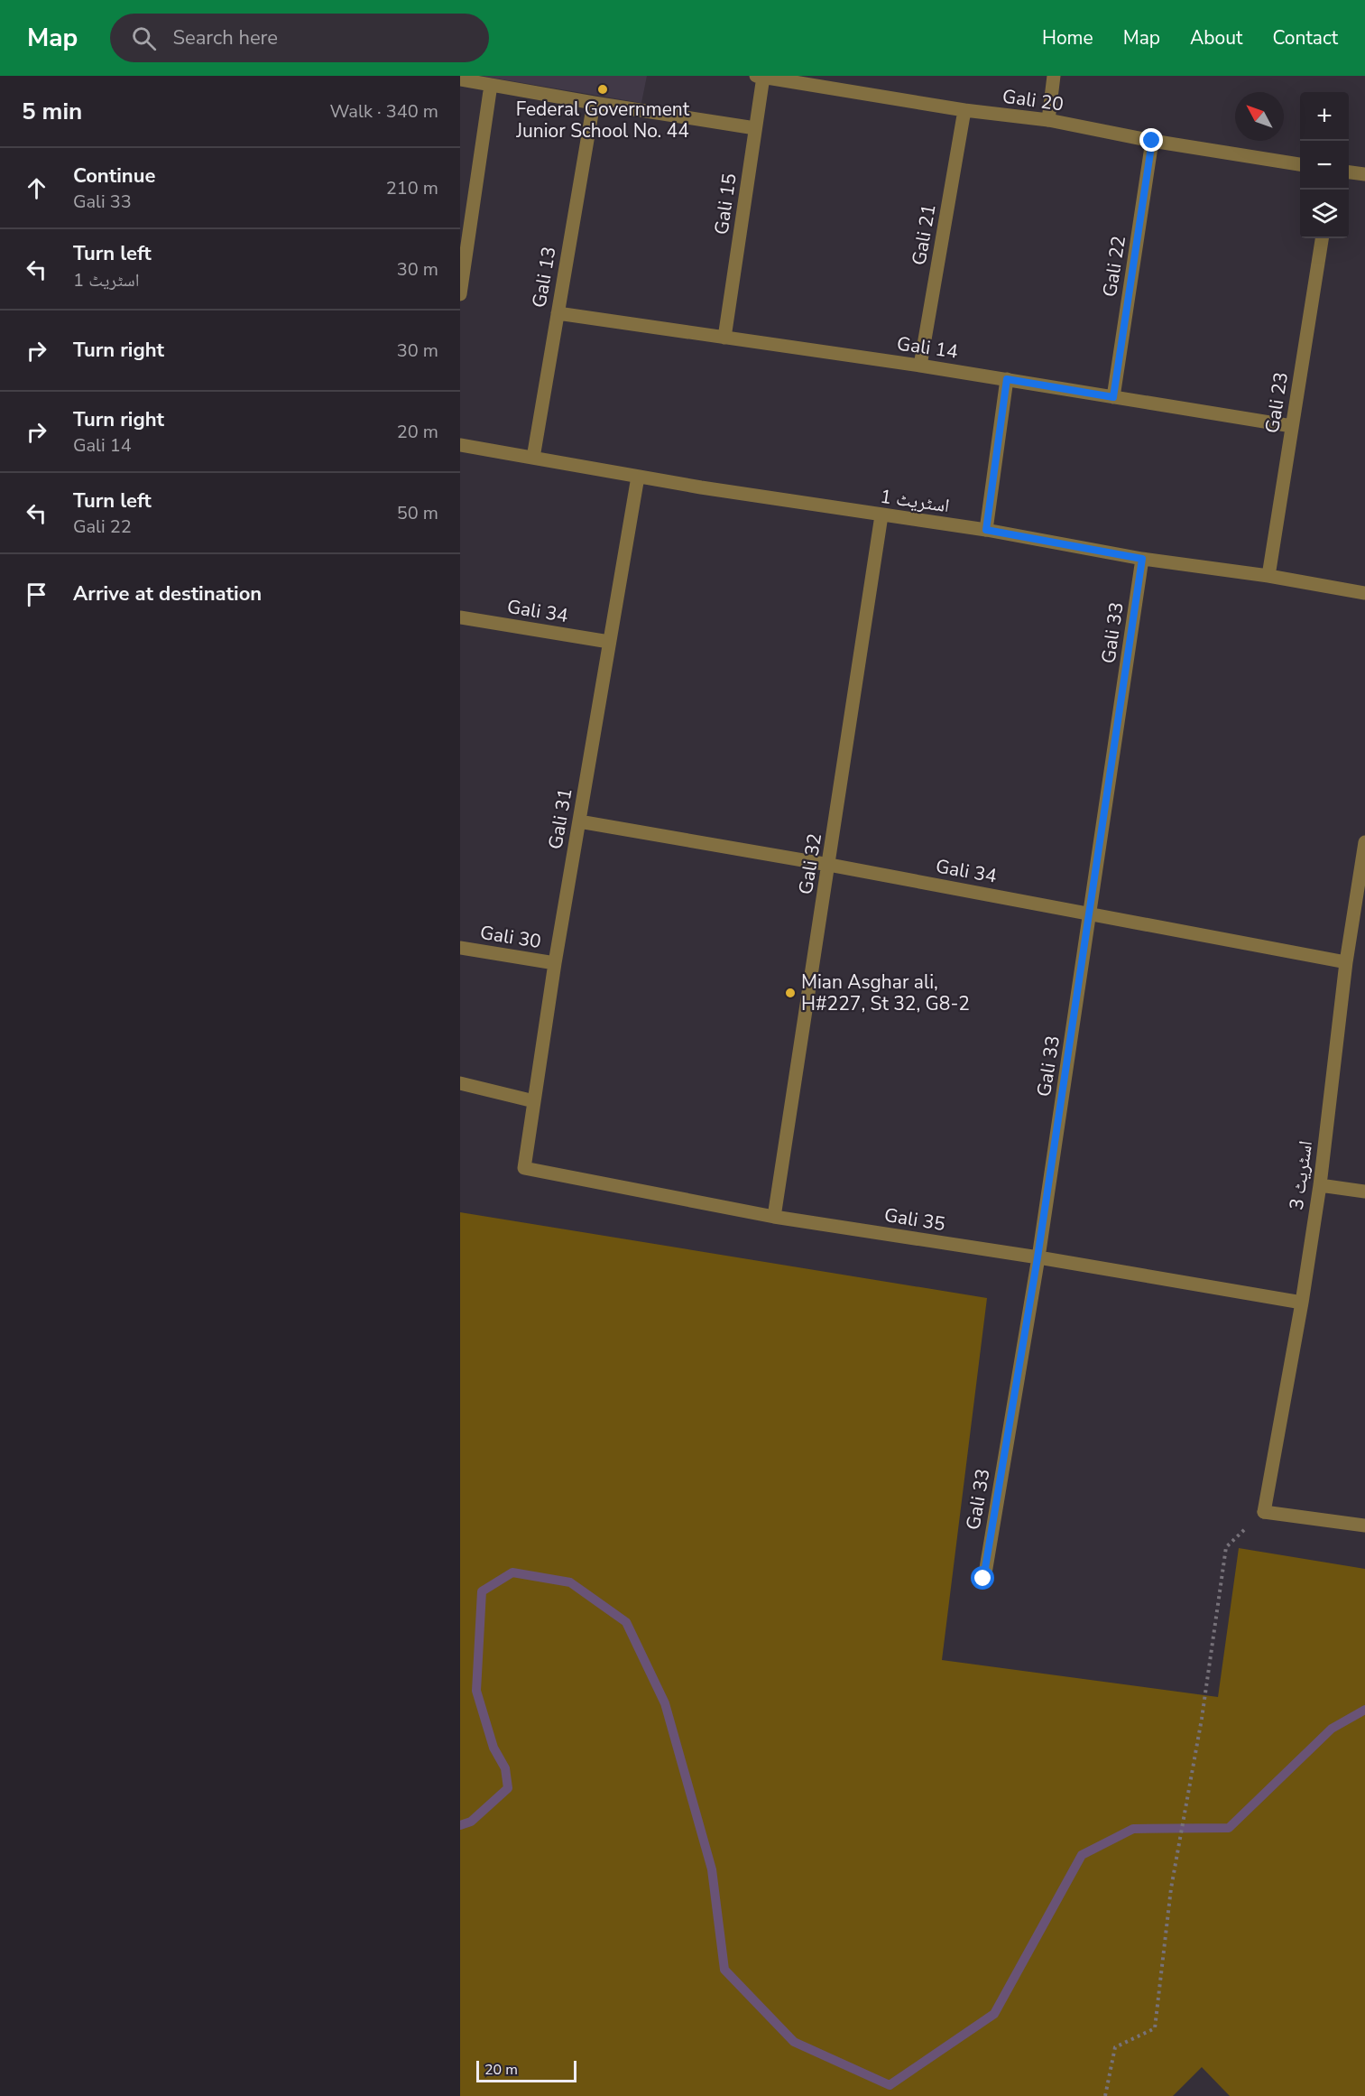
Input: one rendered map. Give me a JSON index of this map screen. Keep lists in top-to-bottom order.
{
  "streets": {
    "street": [
      "Gali 20",
      "Gali 15",
      "Gali 21",
      "Gali 22",
      "Gali 13",
      "Gali 14",
      "Gali 23",
      "اسٹریٹ 1",
      "Gali 34",
      "Gali 33",
      "Gali 31",
      "Gali 32",
      "Gali 30",
      "اسٹریٹ 3",
      "Gali 35"
    ]
  },
  "crossings": [
    ["Gali 20", "Gali 15"],
    ["Gali 20", "Gali 21"],
    ["Gali 20", "Gali 22"],
    ["Gali 15", "Gali 14"],
    ["Gali 21", "Gali 14"],
    ["Gali 22", "Gali 14"],
    ["Gali 13", "Gali 14"],
    ["Gali 13", "اسٹریٹ 1"],
    ["Gali 14", "Gali 23"],
    ["Gali 23", "اسٹریٹ 1"],
    ["اسٹریٹ 1", "Gali 33"],
    ["اسٹریٹ 1", "Gali 31"],
    ["اسٹریٹ 1", "Gali 32"],
    ["Gali 34", "Gali 33"],
    ["Gali 34", "Gali 31"],
    ["Gali 34", "Gali 32"],
    ["Gali 34", "اسٹریٹ 3"],
    ["Gali 33", "Gali 35"],
    ["Gali 31", "Gali 30"],
    ["Gali 31", "Gali 35"],
    ["Gali 32", "Gali 35"],
    ["اسٹریٹ 3", "Gali 35"]
  ],
  "places": ["Federal Government Junior School No. 44", "Mian Asghar ali, H#227, St 32, G8-2"],
  "scale_bar": "20 m",
  "north": "top left",
  "page": {
    "header": "Map",
    "search": "Search here",
    "nav": [
      "Home",
      "Map",
      "About",
      "Contact"
    ],
    "heading": ["5 min", "Walk · 340 m"],
    "map_buttons": ["+", "−"],
    "list": [
      ["Continue", "Gali 33", "210 m"],
      ["Turn left", "اسٹریٹ 1", "30 m"],
      ["Turn right", "30 m"],
      ["Turn right", "Gali 14", "20 m"],
      ["Turn left", "Gali 22", "50 m"],
      "Arrive at destination"
    ],
    "scale": "20 m"
  }
}
